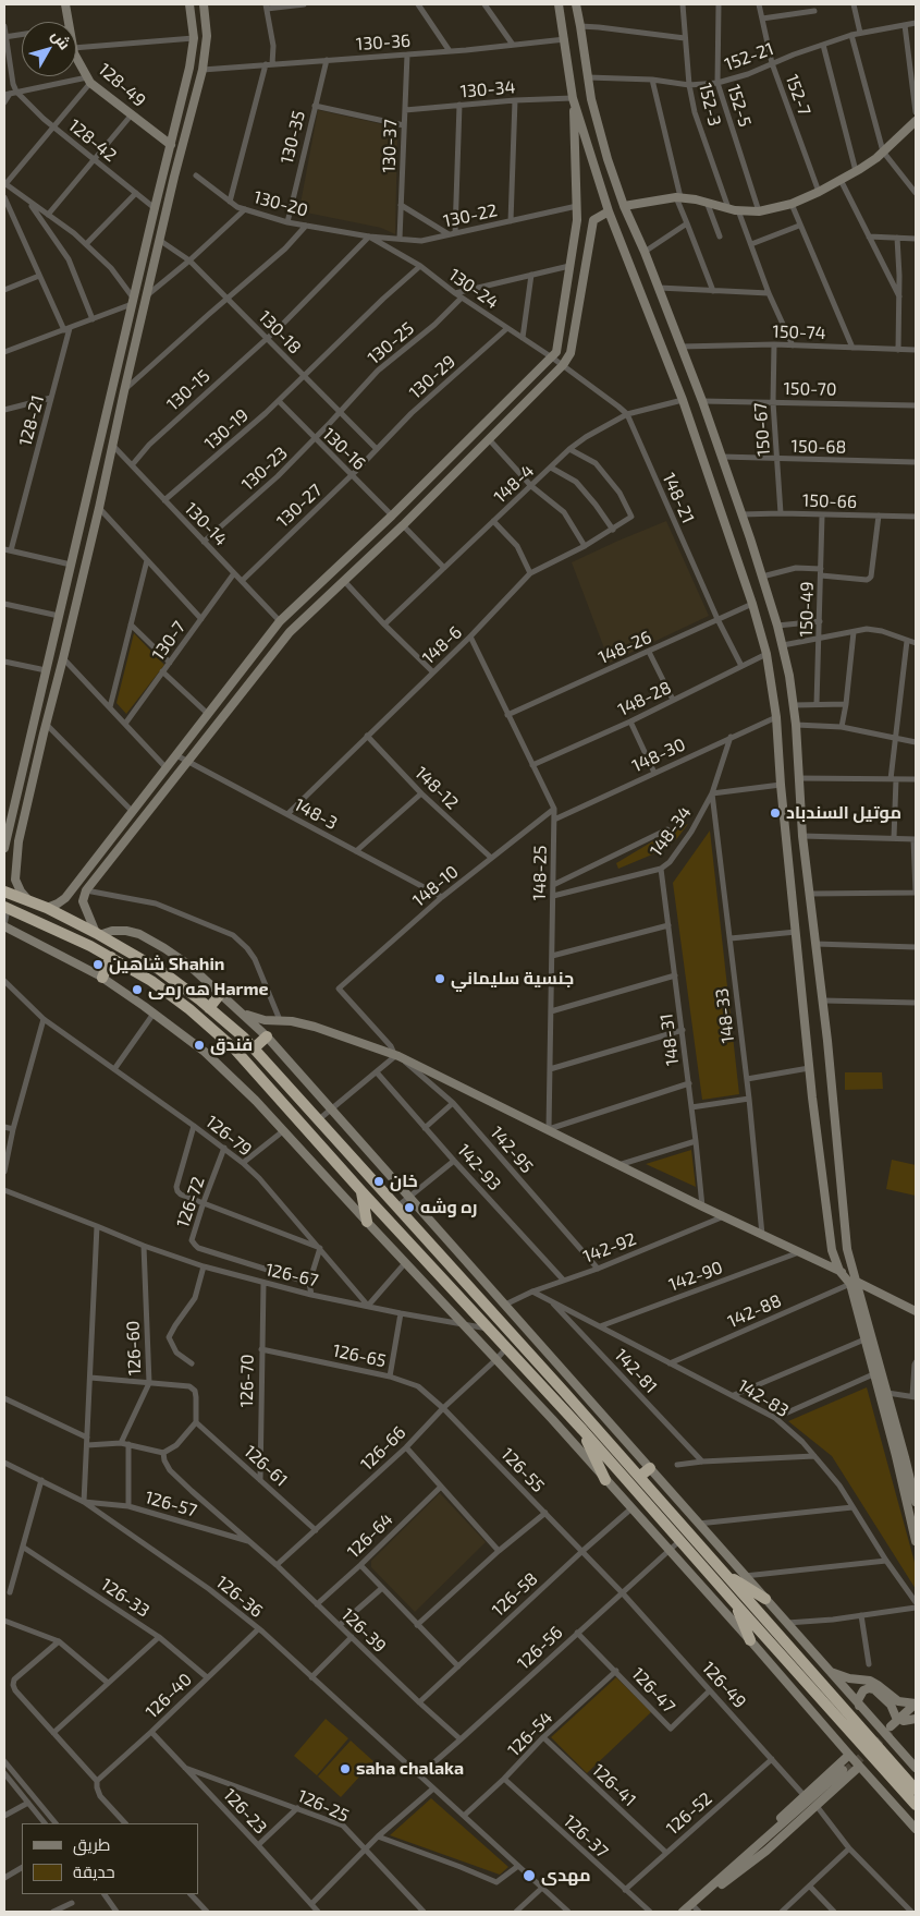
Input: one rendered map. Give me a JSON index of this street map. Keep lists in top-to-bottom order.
{
  "streets": {
    "main road": ["128-49"],
    "street": [
      "130-36",
      "152-21",
      "130-34",
      "152-7",
      "152-3",
      "152-5",
      "130-35",
      "128-42",
      "130-37",
      "130-20",
      "130-22",
      "130-24",
      "130-18",
      "150-74",
      "130-25",
      "130-29",
      "150-70",
      "130-15",
      "128-21",
      "130-19",
      "150-67",
      "150-68",
      "130-16",
      "130-23",
      "148-4",
      "148-21",
      "150-66",
      "130-27",
      "130-14",
      "150-49",
      "130-7",
      "148-6",
      "148-26",
      "148-28",
      "148-30",
      "148-12",
      "148-3",
      "148-34",
      "148-25",
      "148-10",
      "148-33",
      "148-31",
      "126-79",
      "142-95",
      "142-93",
      "126-72",
      "142-92",
      "126-67",
      "142-90",
      "142-88",
      "126-60",
      "126-65",
      "142-81",
      "126-70",
      "142-83",
      "126-66",
      "126-61",
      "126-55",
      "126-57",
      "126-64",
      "126-58",
      "126-36",
      "126-33",
      "126-39",
      "126-56",
      "126-49",
      "126-47",
      "126-40",
      "126-54",
      "126-41",
      "126-25",
      "126-23",
      "126-52",
      "126-37"
    ]
  },
  "crossings": [
    ["130-36", "130-35"],
    ["130-36", "130-37"],
    ["152-21", "152-7"],
    ["152-21", "152-3"],
    ["152-21", "152-5"],
    ["130-34", "130-37"],
    ["130-35", "130-20"],
    ["130-37", "130-22"],
    ["130-20", "130-22"],
    ["130-20", "130-24"],
    ["130-20", "130-15"],
    ["130-22", "130-24"],
    ["130-22", "130-15"],
    ["130-24", "130-25"],
    ["130-24", "130-29"],
    ["130-24", "130-15"],
    ["130-24", "130-19"],
    ["130-24", "148-21"],
    ["130-18", "130-25"],
    ["130-18", "130-29"],
    ["130-18", "130-15"],
    ["130-18", "130-19"],
    ["130-18", "130-23"],
    ["130-18", "130-27"],
    ["150-74", "150-67"],
    ["130-25", "130-23"],
    ["130-29", "130-27"],
    ["150-70", "150-67"],
    ["130-15", "130-14"],
    ["130-19", "130-16"],
    ["130-19", "130-14"],
    ["150-67", "150-68"],
    ["150-67", "150-66"],
    ["130-16", "130-23"],
    ["130-16", "130-27"],
    ["130-23", "130-14"],
    ["148-4", "148-21"],
    ["148-4", "148-6"],
    ["148-21", "148-26"],
    ["148-21", "148-28"],
    ["150-66", "150-49"],
    ["130-27", "130-14"],
    ["130-14", "130-7"],
    ["148-6", "148-12"],
    ["148-6", "148-3"],
    ["148-6", "148-25"],
    ["148-26", "148-25"],
    ["148-28", "148-25"],
    ["148-30", "148-34"],
    ["148-30", "148-25"],
    ["148-12", "148-10"],
    ["148-3", "148-10"],
    ["148-34", "148-25"],
    ["148-34", "148-33"],
    ["148-34", "148-31"],
    ["148-25", "148-10"],
    ["148-10", "142-95"],
    ["126-79", "126-72"],
    ["126-79", "126-67"],
    ["142-95", "142-92"],
    ["142-93", "142-92"],
    ["142-92", "142-83"],
    ["126-67", "126-60"],
    ["126-67", "126-70"],
    ["142-90", "142-83"],
    ["142-88", "142-83"],
    ["126-65", "126-70"],
    ["126-65", "126-66"],
    ["126-65", "126-55"],
    ["142-81", "142-83"],
    ["126-70", "126-61"],
    ["126-66", "126-61"],
    ["126-66", "126-55"],
    ["126-66", "126-39"],
    ["126-55", "126-58"],
    ["126-55", "126-56"],
    ["126-55", "126-49"],
    ["126-57", "126-36"],
    ["126-57", "126-39"],
    ["126-64", "126-39"],
    ["126-58", "126-39"],
    ["126-36", "126-56"],
    ["126-36", "126-40"],
    ["126-36", "126-54"],
    ["126-33", "126-40"],
    ["126-39", "126-56"],
    ["126-56", "126-49"],
    ["126-56", "126-47"],
    ["126-49", "126-47"],
    ["126-49", "126-52"],
    ["126-47", "126-54"],
    ["126-40", "126-23"],
    ["126-54", "126-41"],
    ["126-54", "126-37"],
    ["126-41", "126-52"],
    ["126-25", "126-23"],
    ["126-52", "126-37"]
  ],
  "places": [
    "موتيل السندباد",
    "شاهین Shahin",
    "جنسية سليماني",
    "هه رمی Harme",
    "فندق",
    "خان",
    "ره وشه",
    "saha chalaka",
    "مهدی"
  ],
  "legend": ["طريق", "حديقة"],
  "north": "top right"
}
